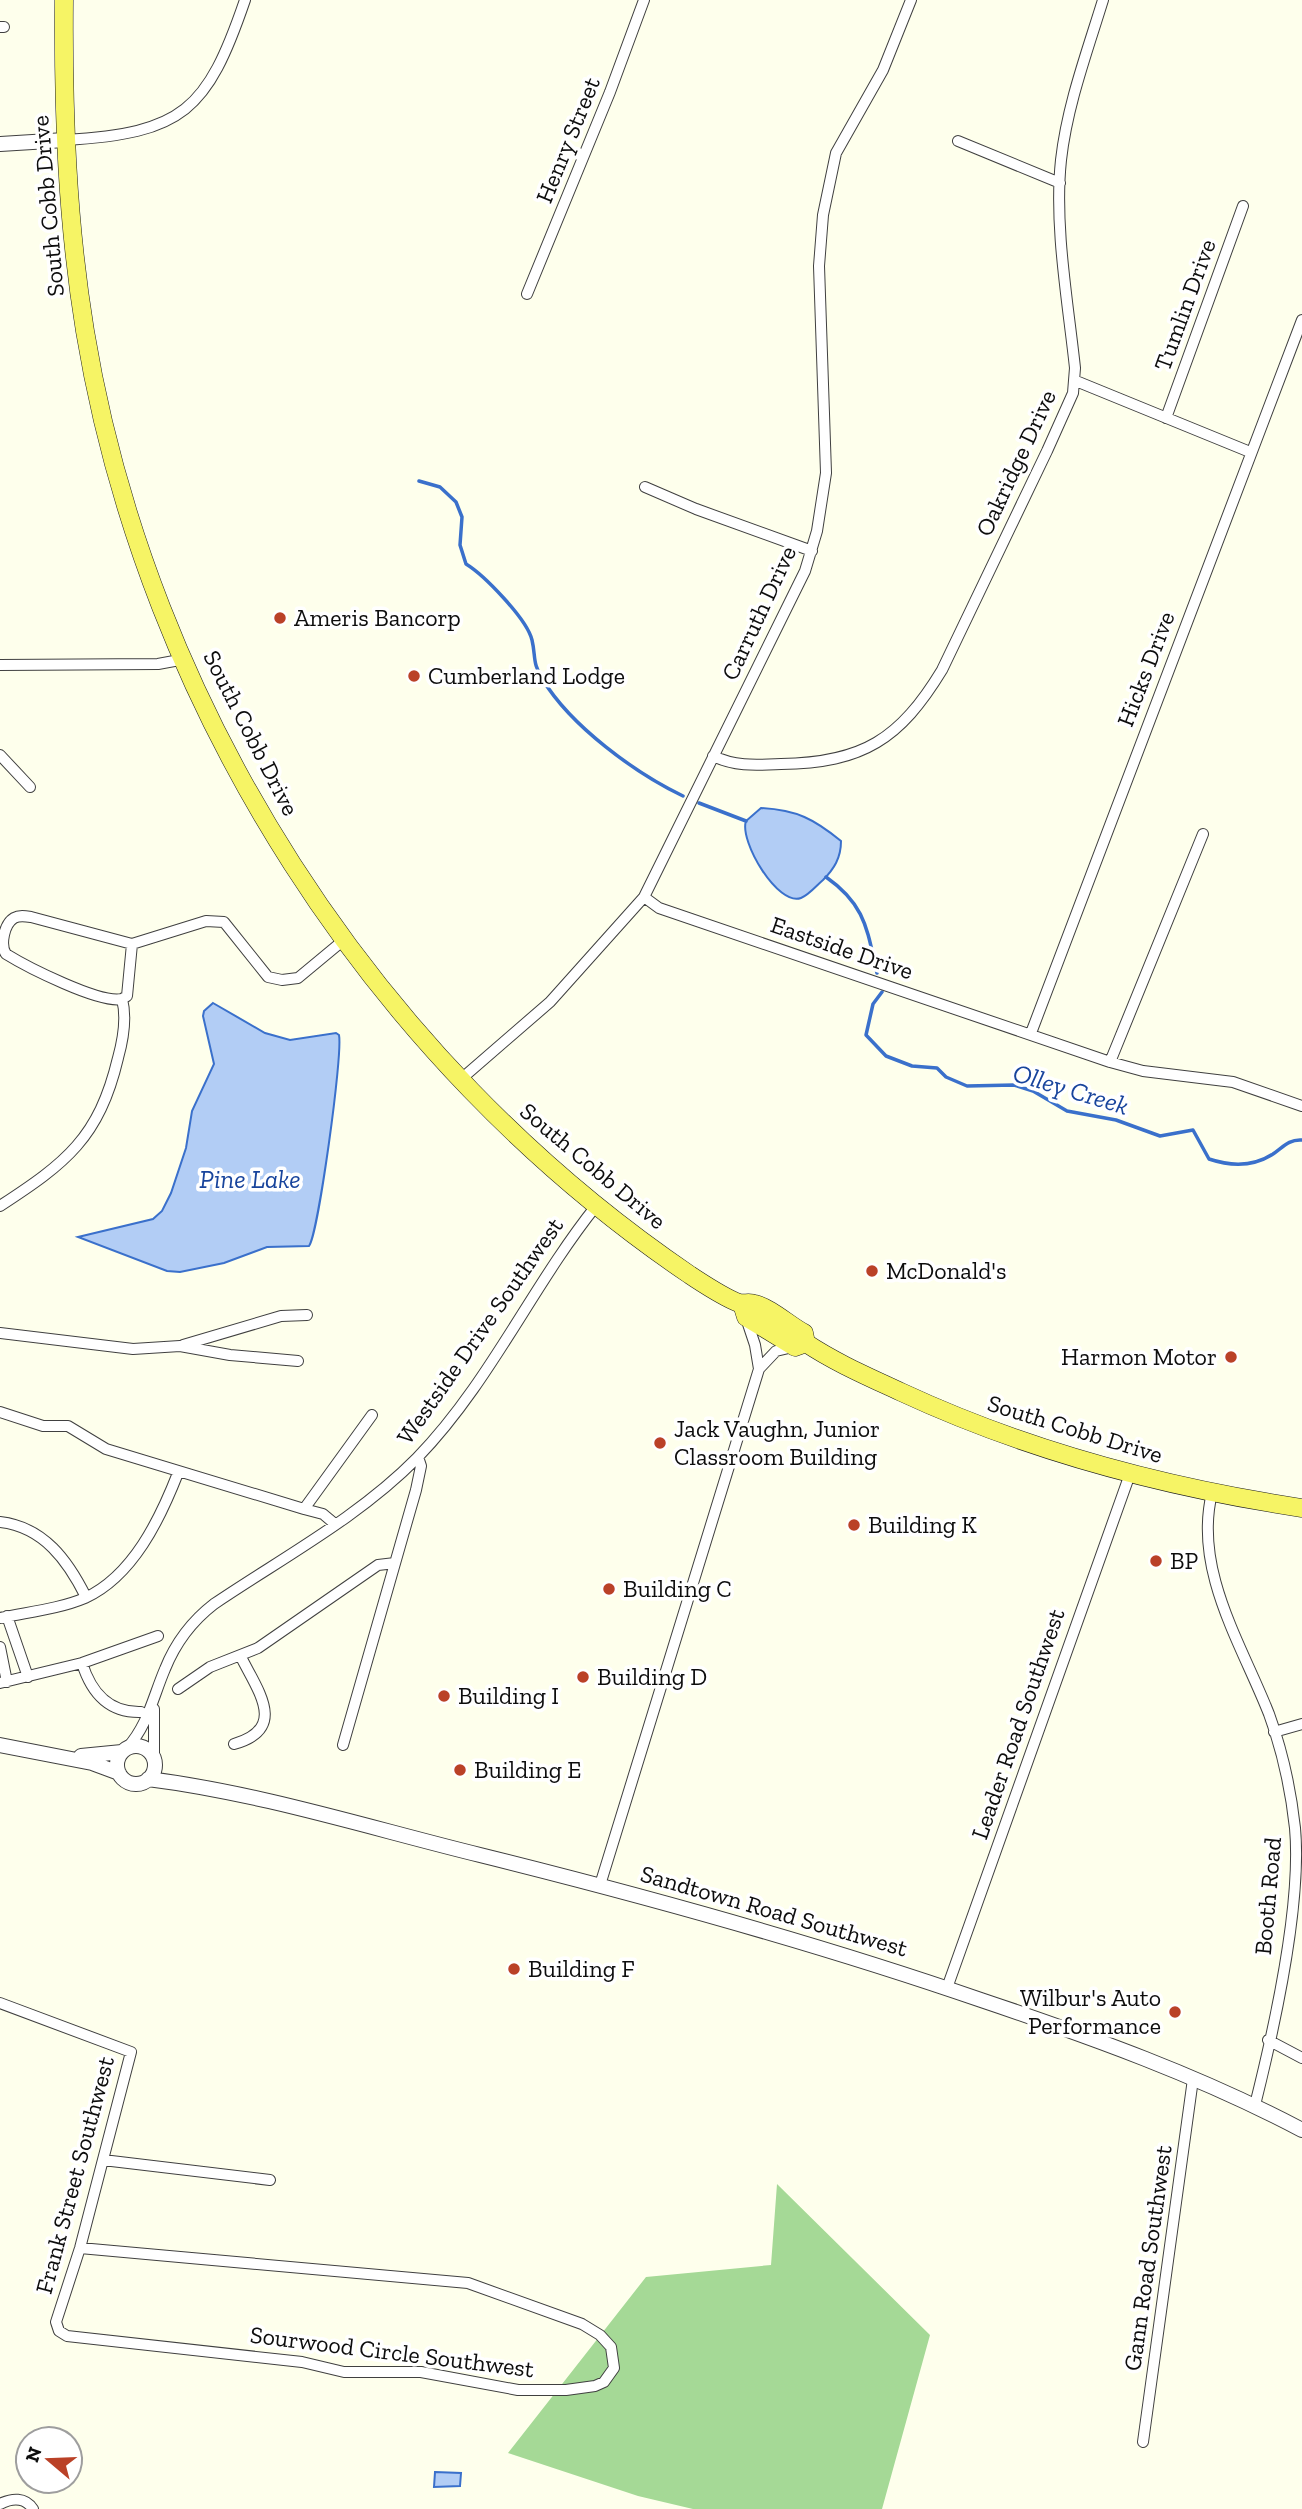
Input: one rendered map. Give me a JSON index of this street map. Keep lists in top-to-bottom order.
{
  "streets": {
    "main road": ["South Cobb Drive"],
    "street": [
      "Henry Street",
      "Tumlin Drive",
      "Oakridge Drive",
      "Carruth Drive",
      "Hicks Drive",
      "Eastside Drive",
      "Westside Drive Southwest",
      "Leader Road Southwest",
      "Booth Road",
      "Sandtown Road Southwest",
      "Frank Street Southwest",
      "Gann Road Southwest",
      "Sourwood Circle Southwest"
    ]
  },
  "crossings": [
    ["South Cobb Drive", "Carruth Drive"],
    ["South Cobb Drive", "Westside Drive Southwest"],
    ["South Cobb Drive", "Leader Road Southwest"],
    ["South Cobb Drive", "Booth Road"],
    ["Oakridge Drive", "Carruth Drive"],
    ["Carruth Drive", "Eastside Drive"],
    ["Hicks Drive", "Eastside Drive"],
    ["Westside Drive Southwest", "Sandtown Road Southwest"],
    ["Leader Road Southwest", "Sandtown Road Southwest"],
    ["Booth Road", "Sandtown Road Southwest"],
    ["Sandtown Road Southwest", "Gann Road Southwest"],
    ["Frank Street Southwest", "Sourwood Circle Southwest"]
  ],
  "water": ["Olley Creek", "Pine Lake"],
  "places": [
    "Ameris Bancorp",
    "Cumberland Lodge",
    "McDonald's",
    "Harmon Motor",
    "Jack Vaughn, Junior Classroom Building",
    "Building K",
    "BP",
    "Building C",
    "Building D",
    "Building I",
    "Building E",
    "Building F",
    "Wilbur's Auto Performance"
  ],
  "north": "left"
}
